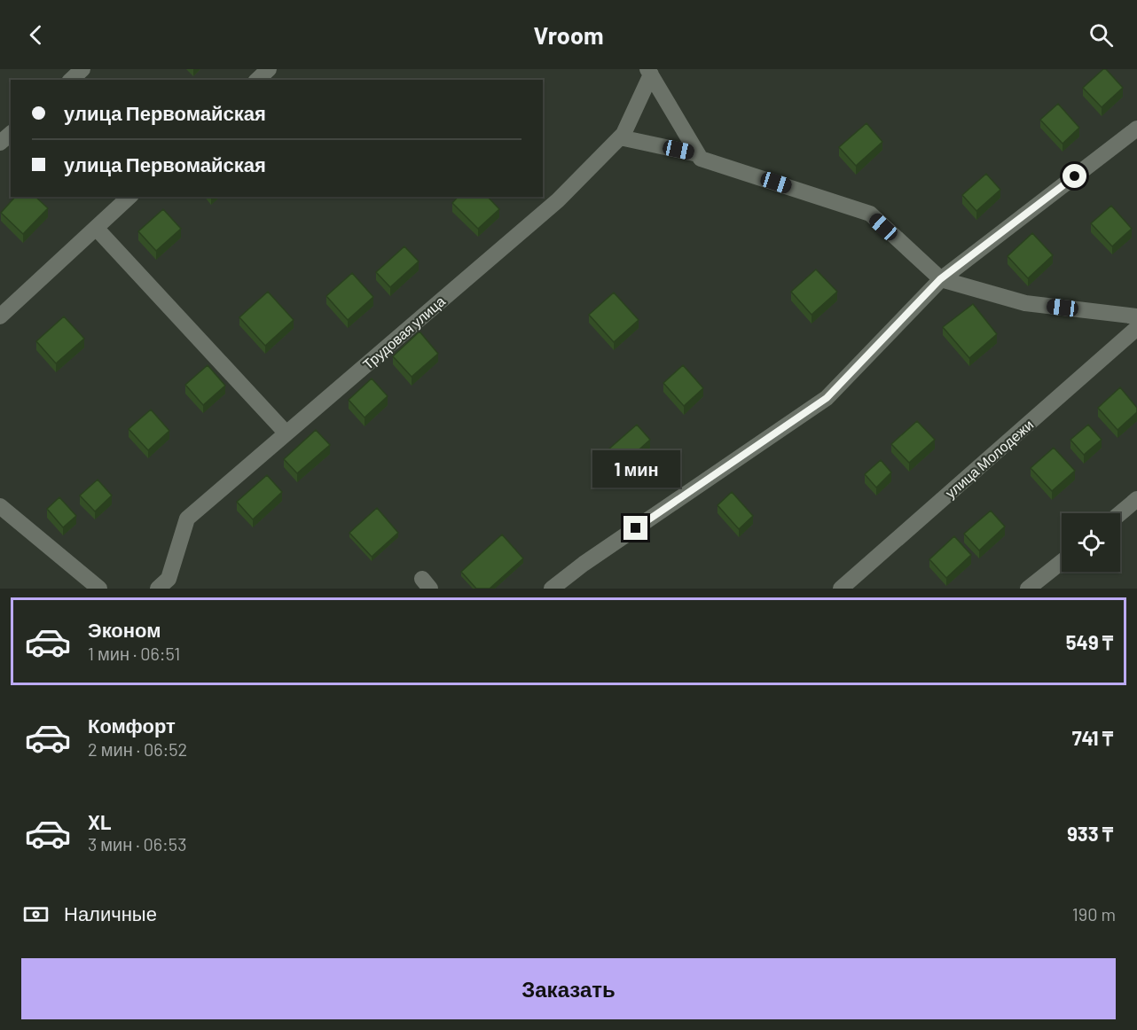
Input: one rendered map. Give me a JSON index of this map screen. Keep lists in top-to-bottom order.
{
  "streets": {
    "street": ["Трудовая улица", "улица Молодежи"]
  },
  "page": {
    "header": "Vroom",
    "banner": ["улица Первомайская", "улица Первомайская"],
    "bubble": "1 мин",
    "list": [
      {
        "name": "Эконом",
        "note": "1 мин · 06:51",
        "value": "549 ₸"
      },
      {
        "name": "Комфорт",
        "note": "2 мин · 06:52",
        "value": "741 ₸"
      },
      {
        "name": "XL",
        "note": "3 мин · 06:53",
        "value": "933 ₸"
      }
    ],
    "pay": ["Наличные", "190 m"],
    "buttons": "Заказать"
  }
}
